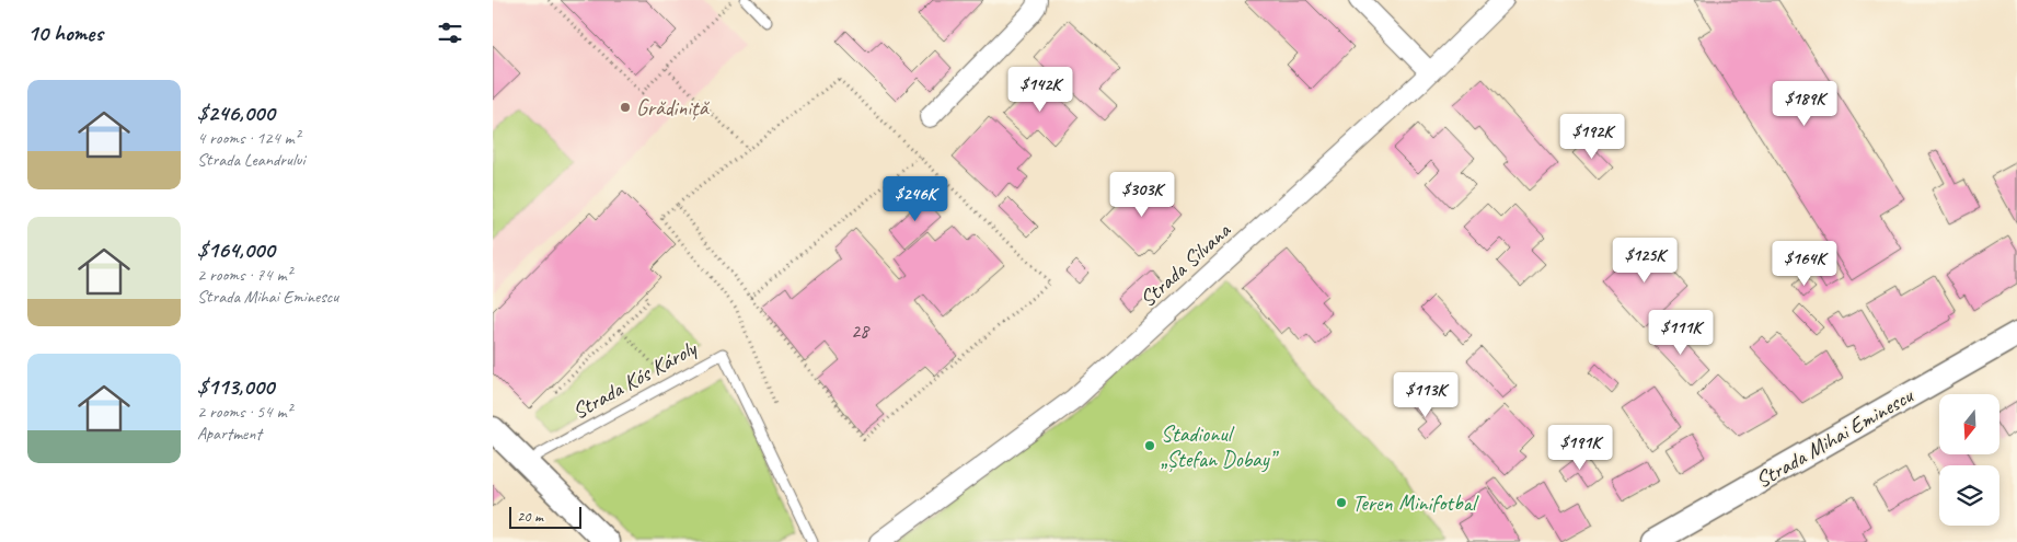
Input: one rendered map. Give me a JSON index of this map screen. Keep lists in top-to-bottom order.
{
  "streets": {
    "street": ["Strada Silvana", "Strada Mihai Eminescu"],
    "lane": ["Strada Kós Károly"]
  },
  "places": ["Grădiniță", "Stadionul „Ștefan Dobay”", "Teren Minifotbal"],
  "house_numbers": ["28"],
  "scale_bar": "20 m",
  "north": "bottom",
  "page": {
    "heading": "10 homes",
    "list": [
      {
        "name": "$246,000",
        "note": "4 rooms · 124 m² · Strada Leandrului"
      },
      {
        "name": "$164,000",
        "note": "2 rooms · 74 m² · Strada Mihai Eminescu"
      },
      {
        "name": "$113,000",
        "note": "2 rooms · 54 m² · Apartment"
      }
    ],
    "price": [
      "$142K",
      "$189K",
      "$192K",
      "$303K",
      "$246K",
      "$125K",
      "$164K",
      "$111K",
      "$113K",
      "$191K"
    ],
    "scale": "20 m"
  }
}
